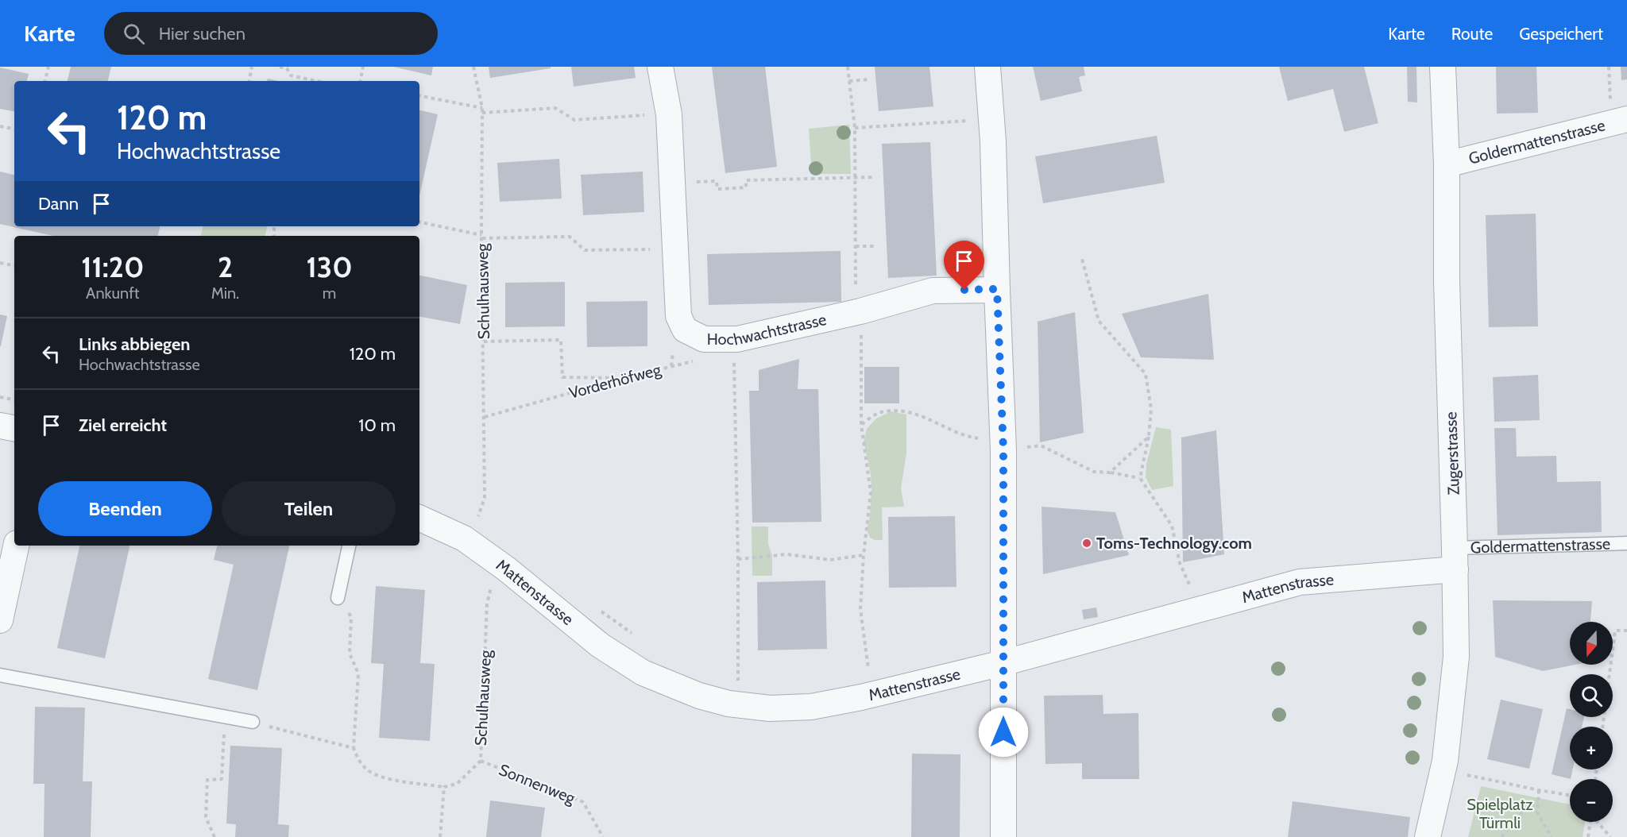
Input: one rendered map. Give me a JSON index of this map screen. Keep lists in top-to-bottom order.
{
  "streets": {
    "street": [
      "Goldermattenstrasse",
      "Hochwachtstrasse",
      "Zugerstrasse",
      "Mattenstrasse"
    ],
    "path": ["Schulhausweg", "Vorderhöfweg", "Sonnenweg"]
  },
  "crossings": [
    ["Goldermattenstrasse", "Zugerstrasse"],
    ["Goldermattenstrasse", "Mattenstrasse"],
    ["Schulhausweg", "Vorderhöfweg"],
    ["Schulhausweg", "Mattenstrasse"],
    ["Schulhausweg", "Sonnenweg"],
    ["Zugerstrasse", "Mattenstrasse"]
  ],
  "parks": ["Spielplatz Türmli"],
  "places": ["Toms-Technology.com"],
  "north": "bottom",
  "page": {
    "header": "Karte",
    "search": "Hier suchen",
    "nav": ["Karte", "Route", "Gespeichert"],
    "turn": ["120 m", "Hochwachtstrasse"],
    "then": "Dann",
    "eta": [
      "11:20",
      "Ankunft",
      "2",
      "Min.",
      "130",
      "m"
    ],
    "list": [
      {
        "name": "Links abbiegen",
        "note": "Hochwachtstrasse",
        "value": "120 m"
      },
      {
        "name": "Ziel erreicht",
        "value": "10 m"
      }
    ],
    "buttons": ["Beenden", "Teilen"],
    "map_buttons": ["+", "−"]
  }
}
